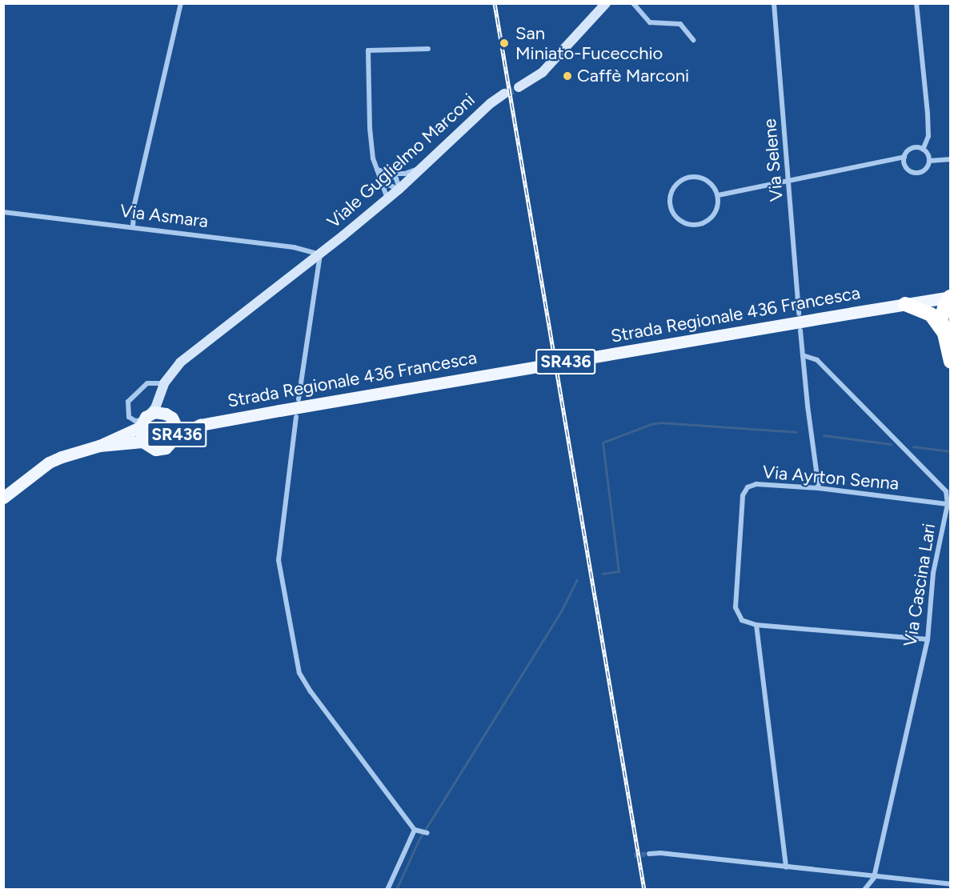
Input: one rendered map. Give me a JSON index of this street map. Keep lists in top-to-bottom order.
{
  "streets": {
    "main road": ["Strada Regionale 436 Francesca", "SR436"],
    "street": [
      "Via Selene",
      "Viale Guglielmo Marconi",
      "Via Asmara",
      "Via Ayrton Senna",
      "Via Cascina Lari"
    ]
  },
  "crossings": [
    ["Viale Guglielmo Marconi", "Via Asmara"],
    ["Viale Guglielmo Marconi", "Strada Regionale 436 Francesca"],
    ["Viale Guglielmo Marconi", "SR436"],
    ["Strada Regionale 436 Francesca", "SR436"],
    ["Via Ayrton Senna", "Via Cascina Lari"]
  ],
  "places": ["San Miniato-Fucecchio", "Caffè Marconi"]
}
